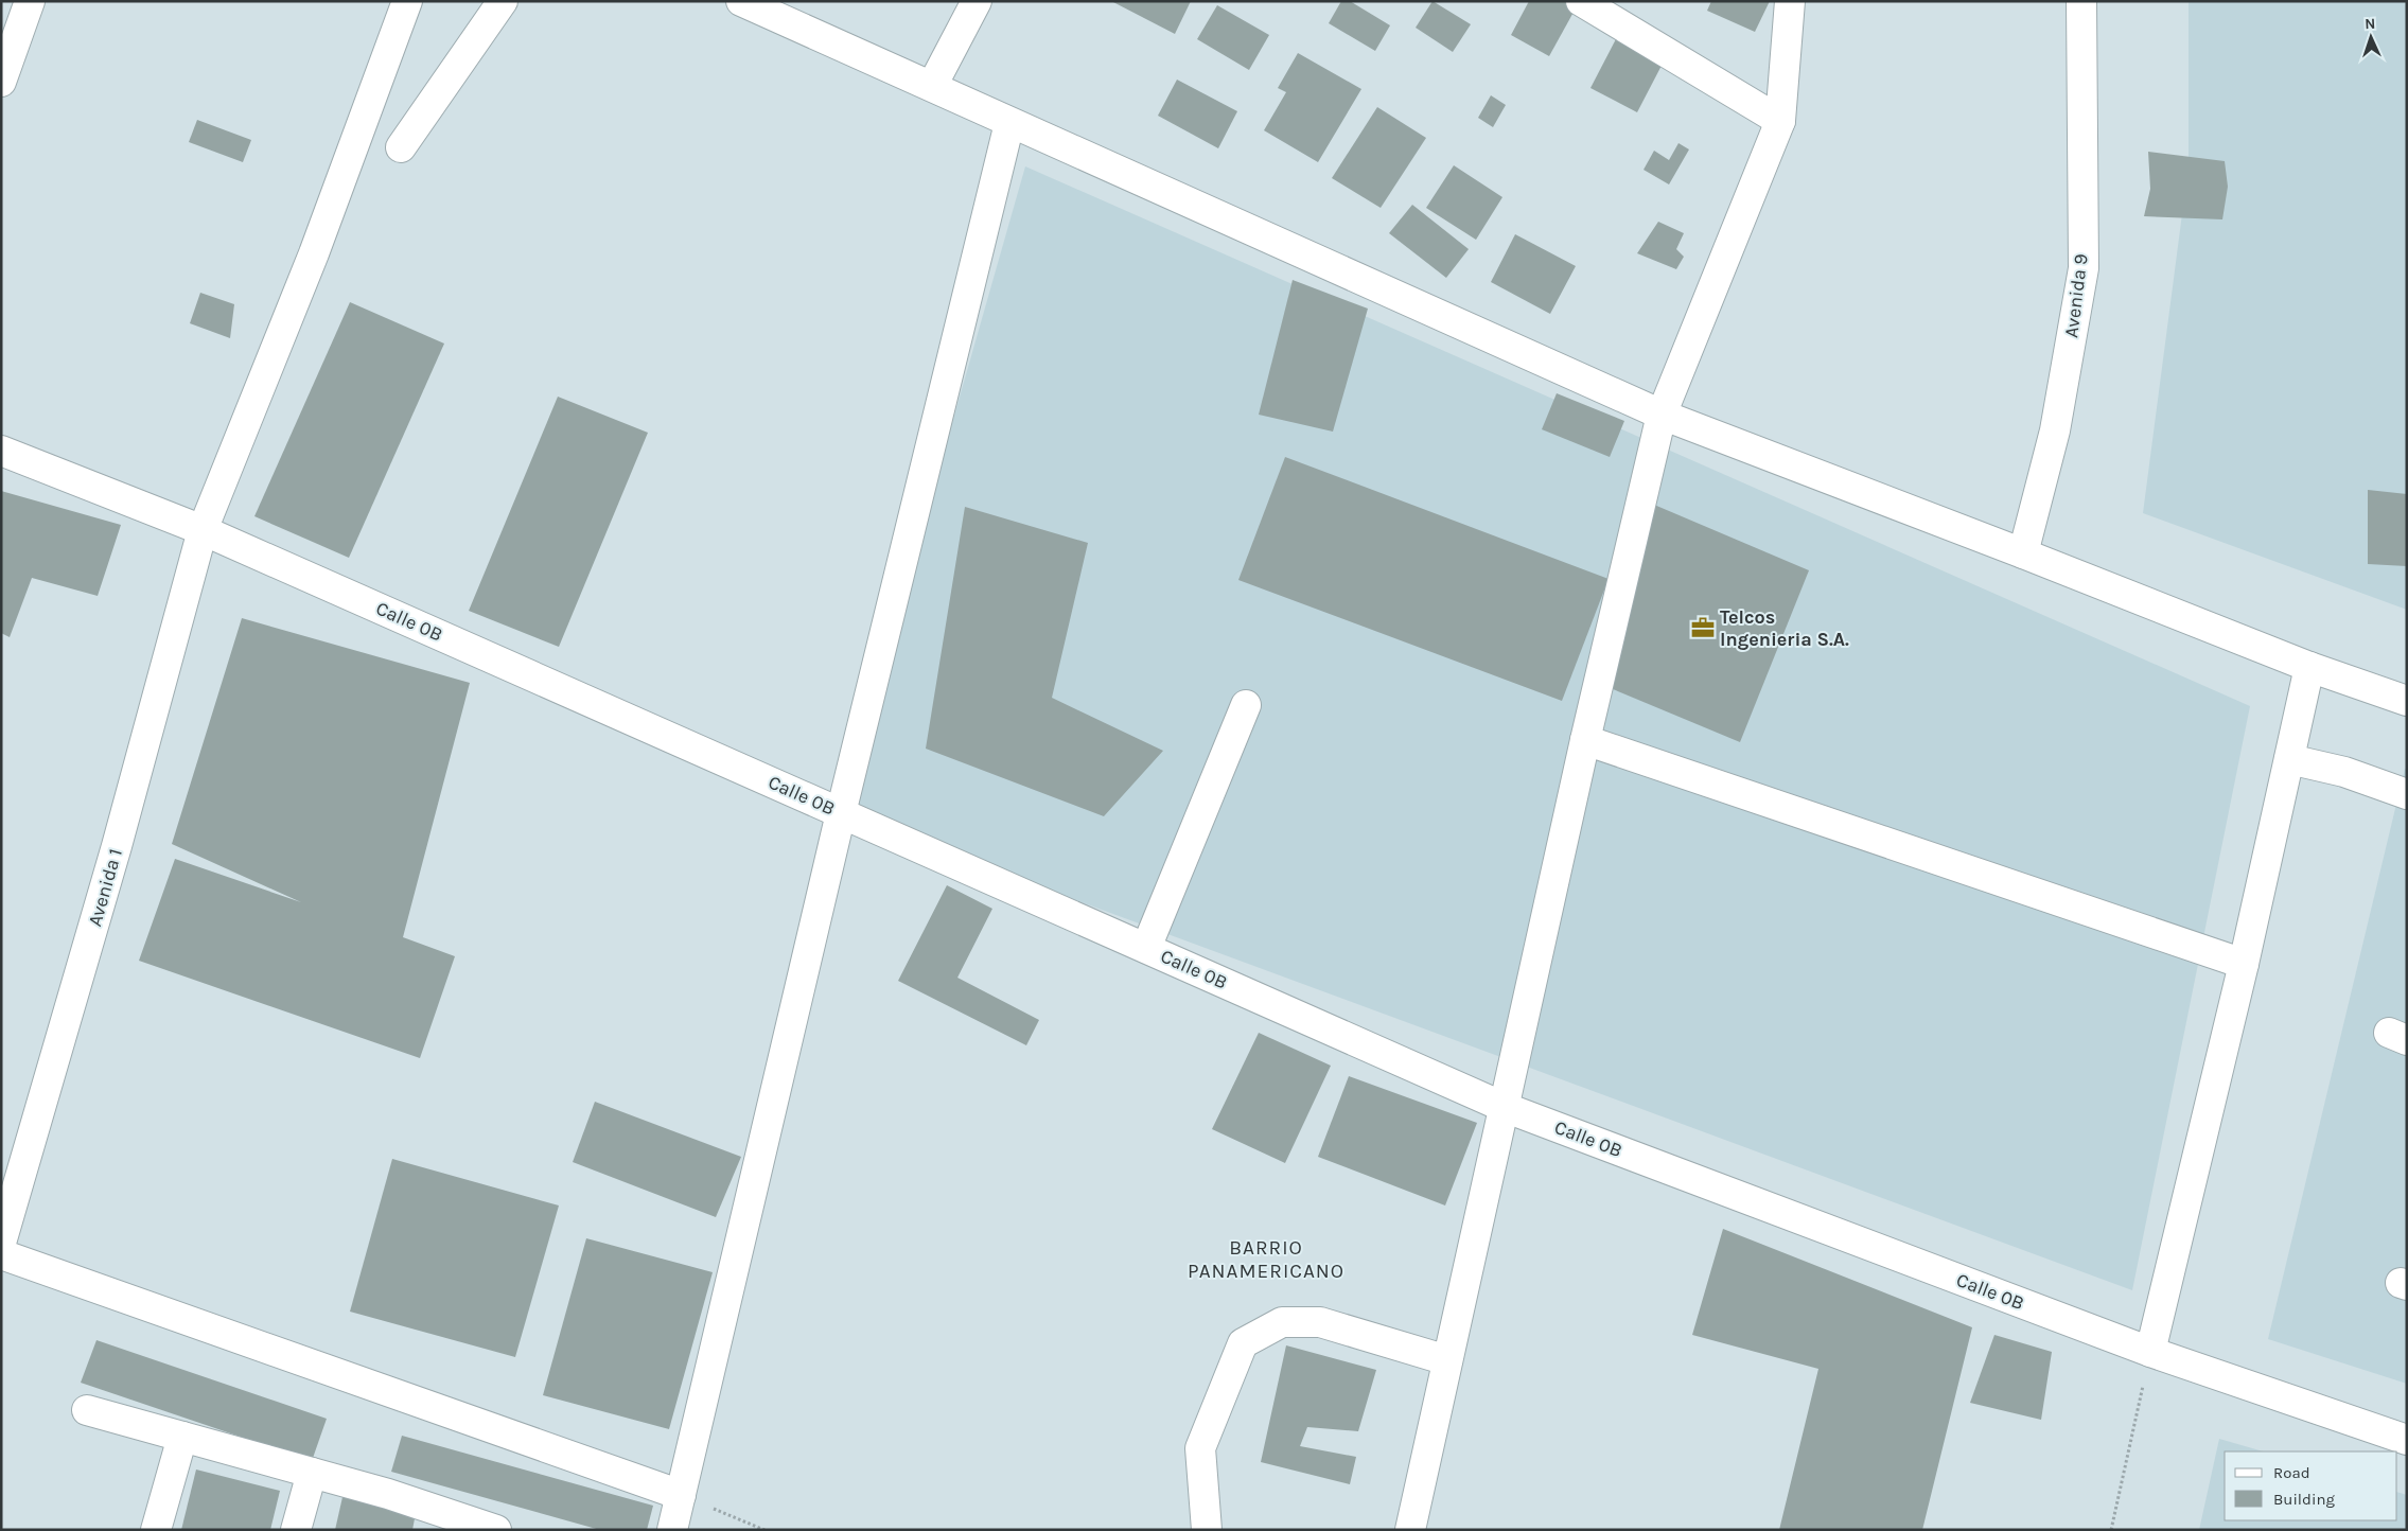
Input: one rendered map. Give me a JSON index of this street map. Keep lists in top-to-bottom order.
{
  "streets": {
    "street": ["Avenida 9", "Calle 0B", "Avenida 1"]
  },
  "crossings": [
    ["Calle 0B", "Avenida 1"]
  ],
  "districts": ["BARRIO PANAMERICANO"],
  "places": {
    "office": ["Telcos Ingenieria S.A."]
  },
  "legend": ["Road", "Building"],
  "north": "top"
}
